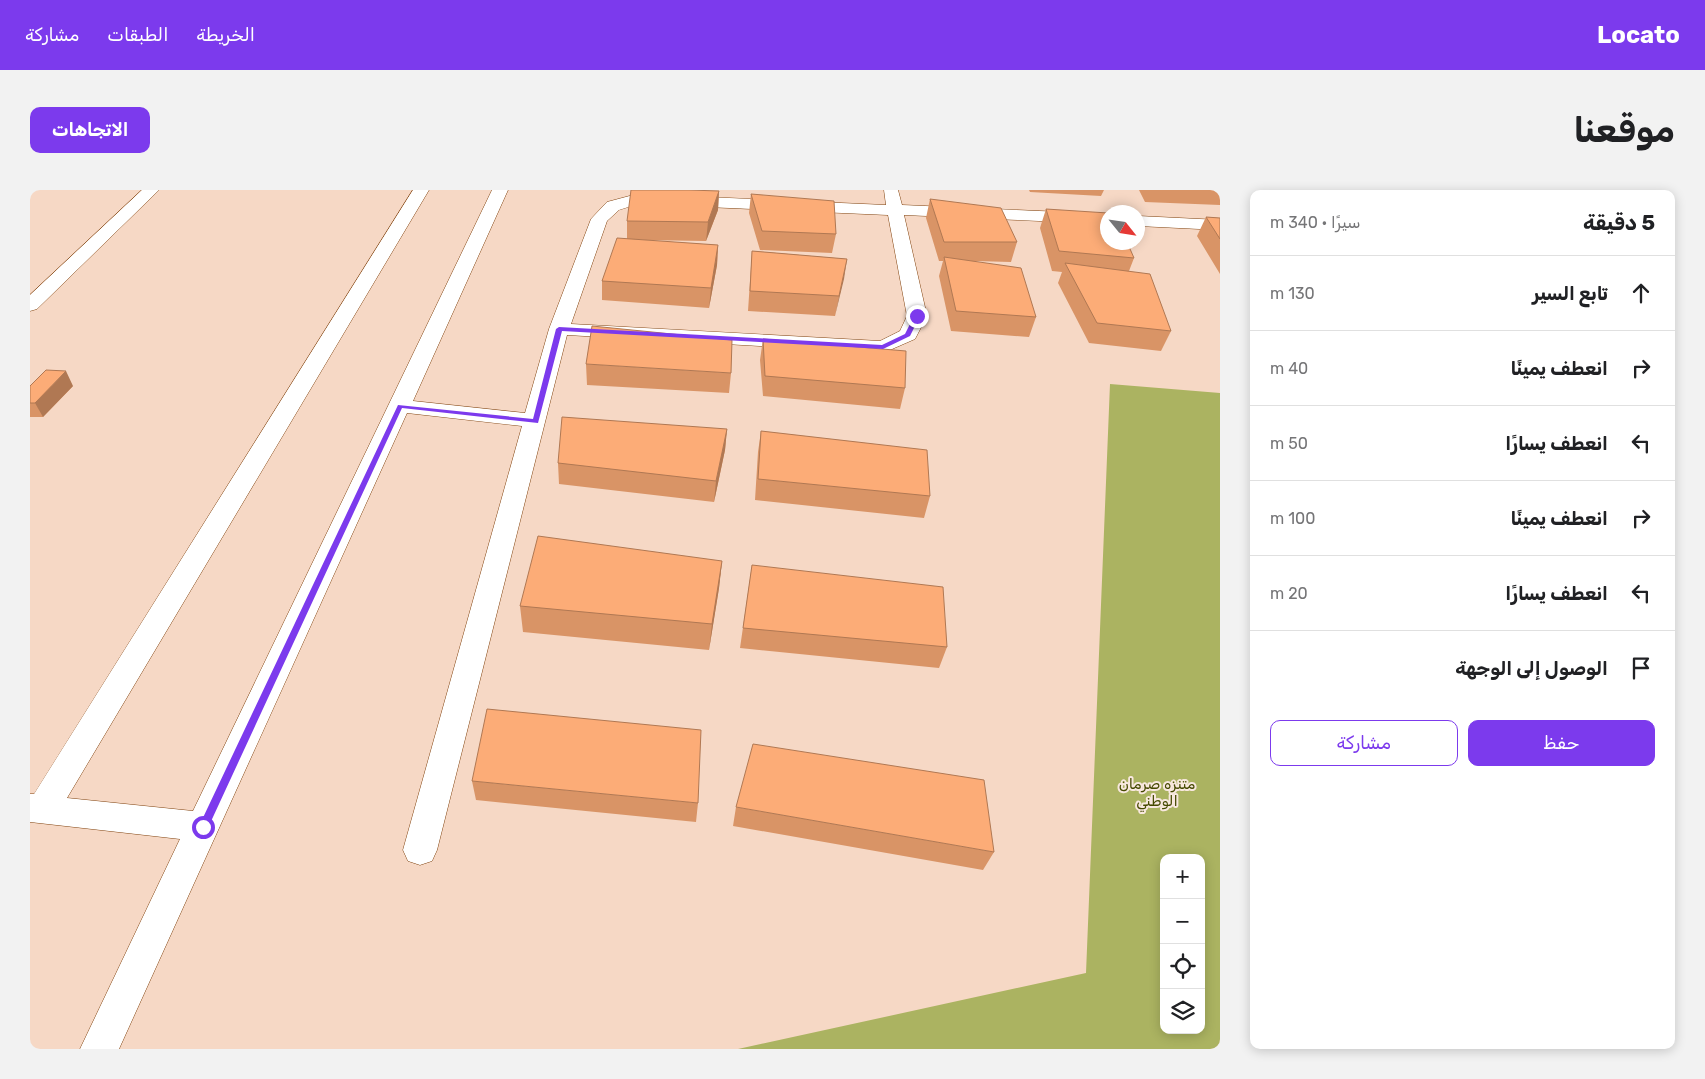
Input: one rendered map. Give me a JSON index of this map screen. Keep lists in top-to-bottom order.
{
  "parks": ["متنزه صرمان الوطني"],
  "north": "bottom right",
  "page": {
    "header": "Locato",
    "nav": ["الخريطة", "الطبقات", "مشاركة"],
    "buttons": [
      "الاتجاهات",
      ["حفظ", "مشاركة"]
    ],
    "title": "موقعنا",
    "heading": ["5 دقيقة", "سيرًا · 340 m"],
    "list": [
      ["تابع السير", "130 m"],
      ["انعطف يمينًا", "40 m"],
      ["انعطف يسارًا", "50 m"],
      ["انعطف يمينًا", "100 m"],
      ["انعطف يسارًا", "20 m"],
      "الوصول إلى الوجهة"
    ],
    "map_buttons": ["+", "−"]
  }
}
